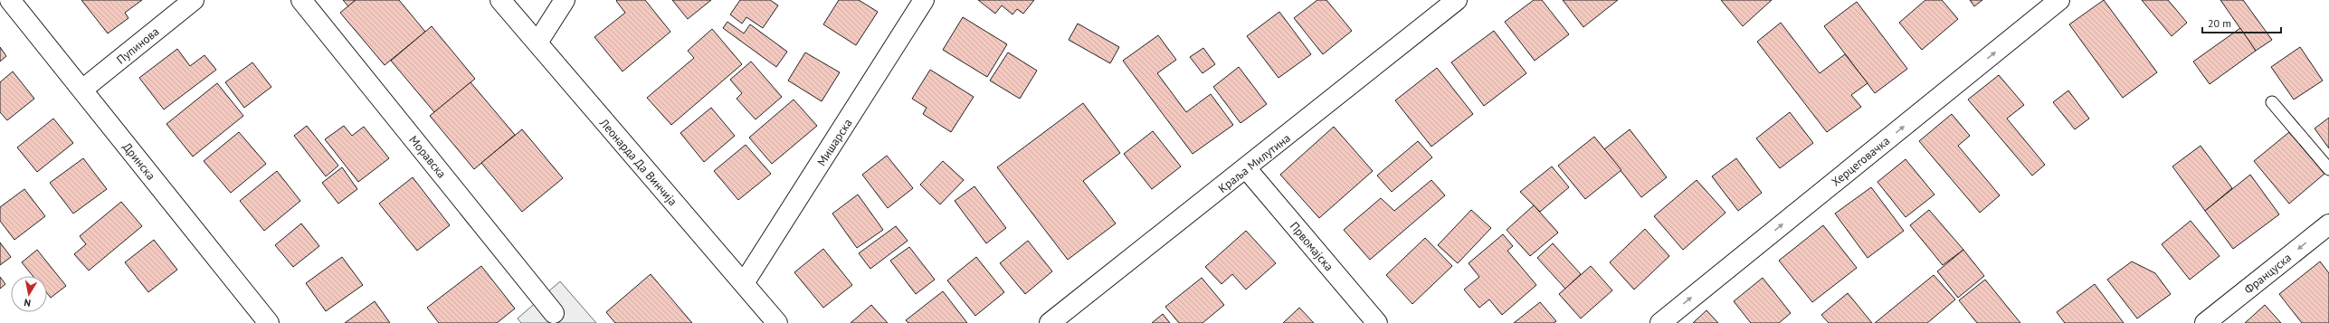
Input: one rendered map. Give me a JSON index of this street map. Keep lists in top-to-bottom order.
{
  "streets": {
    "street": [
      "Пупинова",
      "Мишарска",
      "Моравска",
      "Дринска",
      "Херцеговачка",
      "Леонарда Да Винчија",
      "Краља Милутина",
      "Првомајска",
      "Француска"
    ]
  },
  "crossings": [
    ["Пупинова", "Дринска"],
    ["Мишарска", "Леонарда Да Винчија"],
    ["Краља Милутина", "Првомајска"]
  ],
  "one_way": ["Херцеговачка", "Француска"],
  "scale_bar": "20 m",
  "north": "bottom"
}
